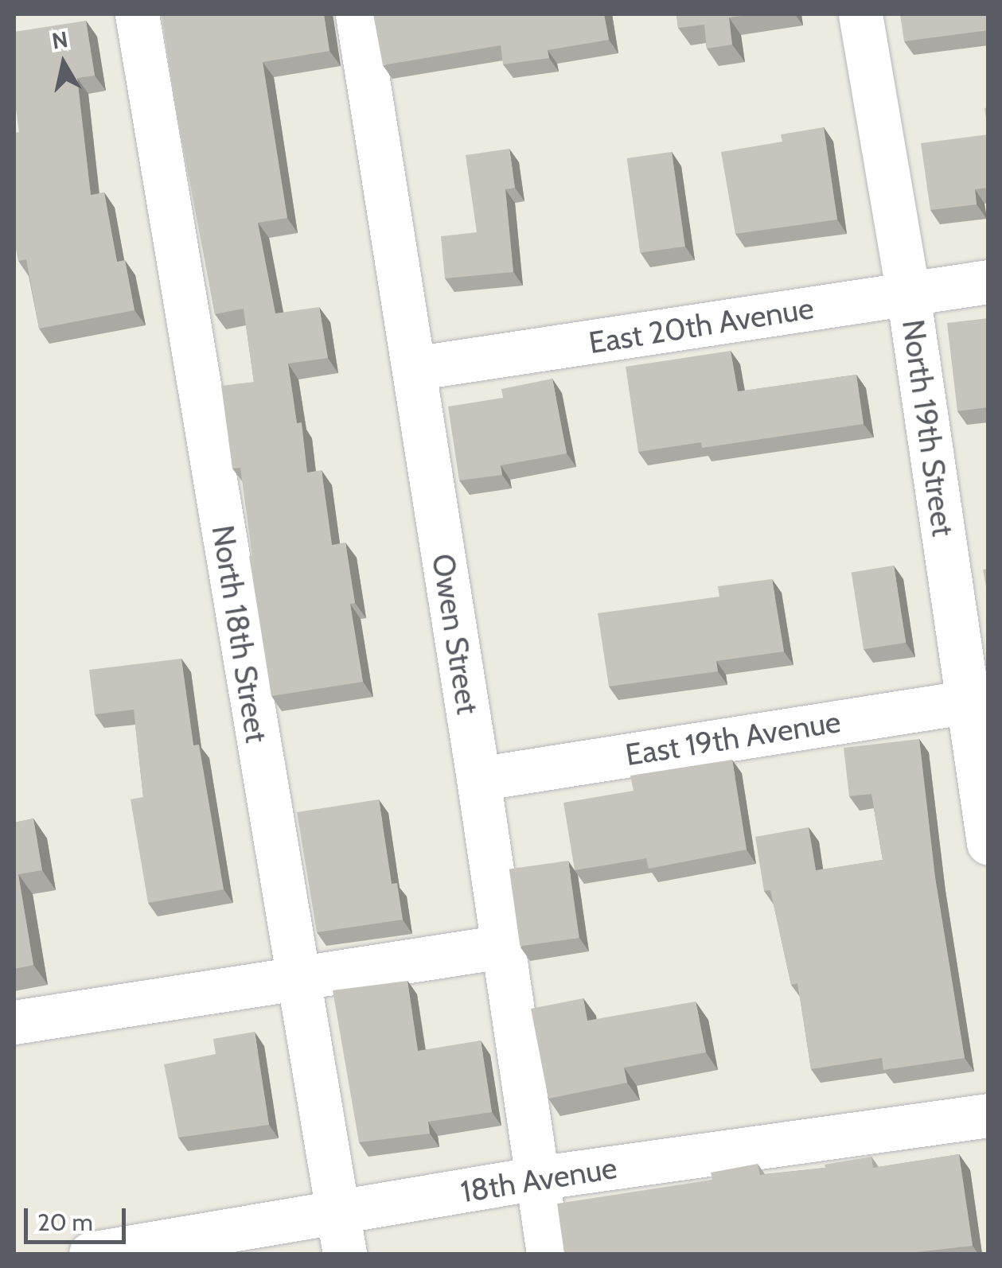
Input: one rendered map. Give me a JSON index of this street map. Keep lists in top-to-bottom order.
{
  "streets": {
    "street": [
      "East 20th Avenue",
      "North 19th Street",
      "North 18th Street",
      "Owen Street",
      "East 19th Avenue",
      "18th Avenue"
    ]
  },
  "crossings": [
    ["East 20th Avenue", "North 19th Street"],
    ["East 20th Avenue", "Owen Street"],
    ["North 19th Street", "East 19th Avenue"],
    ["North 18th Street", "18th Avenue"],
    ["Owen Street", "East 19th Avenue"],
    ["Owen Street", "18th Avenue"]
  ],
  "scale_bar": "20 m",
  "north": "top"
}
